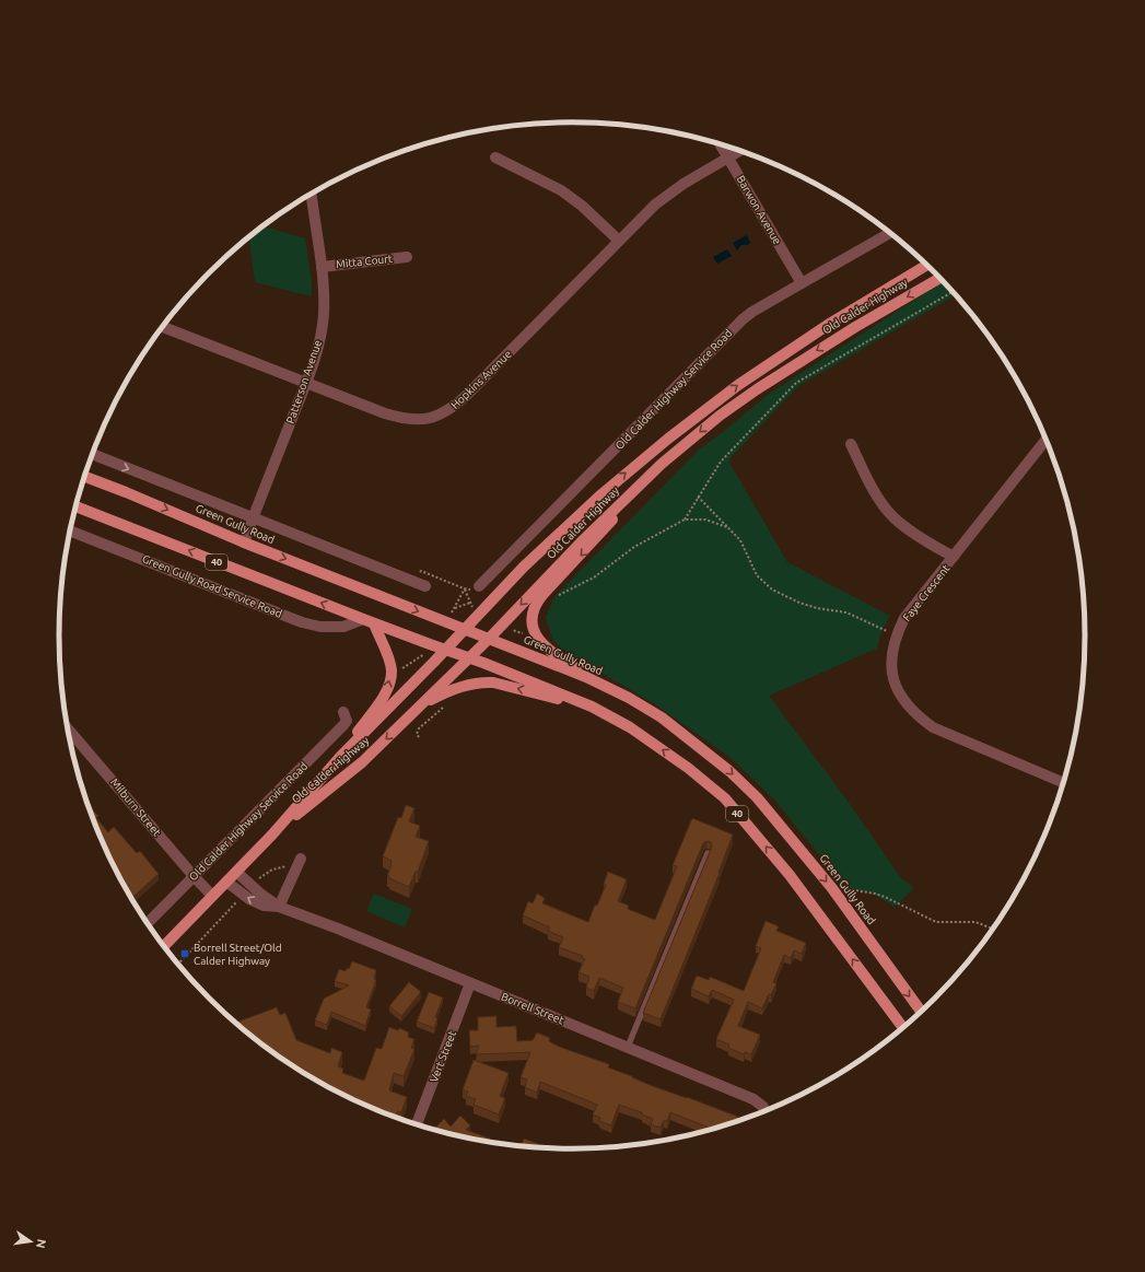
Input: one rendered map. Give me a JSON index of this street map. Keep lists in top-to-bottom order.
{
  "streets": {
    "main road": ["Old Calder Highway", "Green Gully Road", "40"],
    "street": [
      "Barwon Avenue",
      "Mitta Court",
      "Hopkins Avenue",
      "Patterson Avenue",
      "Old Calder Highway Service Road",
      "Green Gully Road Service Road",
      "Faye Crescent",
      "Milburn Street",
      "Borrell Street",
      "Vert Street"
    ]
  },
  "crossings": [
    ["Barwon Avenue", "Hopkins Avenue"],
    ["Barwon Avenue", "Old Calder Highway Service Road"],
    ["Mitta Court", "Patterson Avenue"],
    ["Old Calder Highway", "Green Gully Road"],
    ["Old Calder Highway", "40"],
    ["Old Calder Highway", "Milburn Street"],
    ["Old Calder Highway", "Borrell Street"],
    ["Hopkins Avenue", "Patterson Avenue"],
    ["Patterson Avenue", "Green Gully Road"],
    ["Old Calder Highway Service Road", "Milburn Street"],
    ["40", "Green Gully Road Service Road"],
    ["Borrell Street", "Vert Street"]
  ],
  "places": {
    "transit": ["Borrell Street/Old Calder Highway"]
  },
  "north": "right"
}
